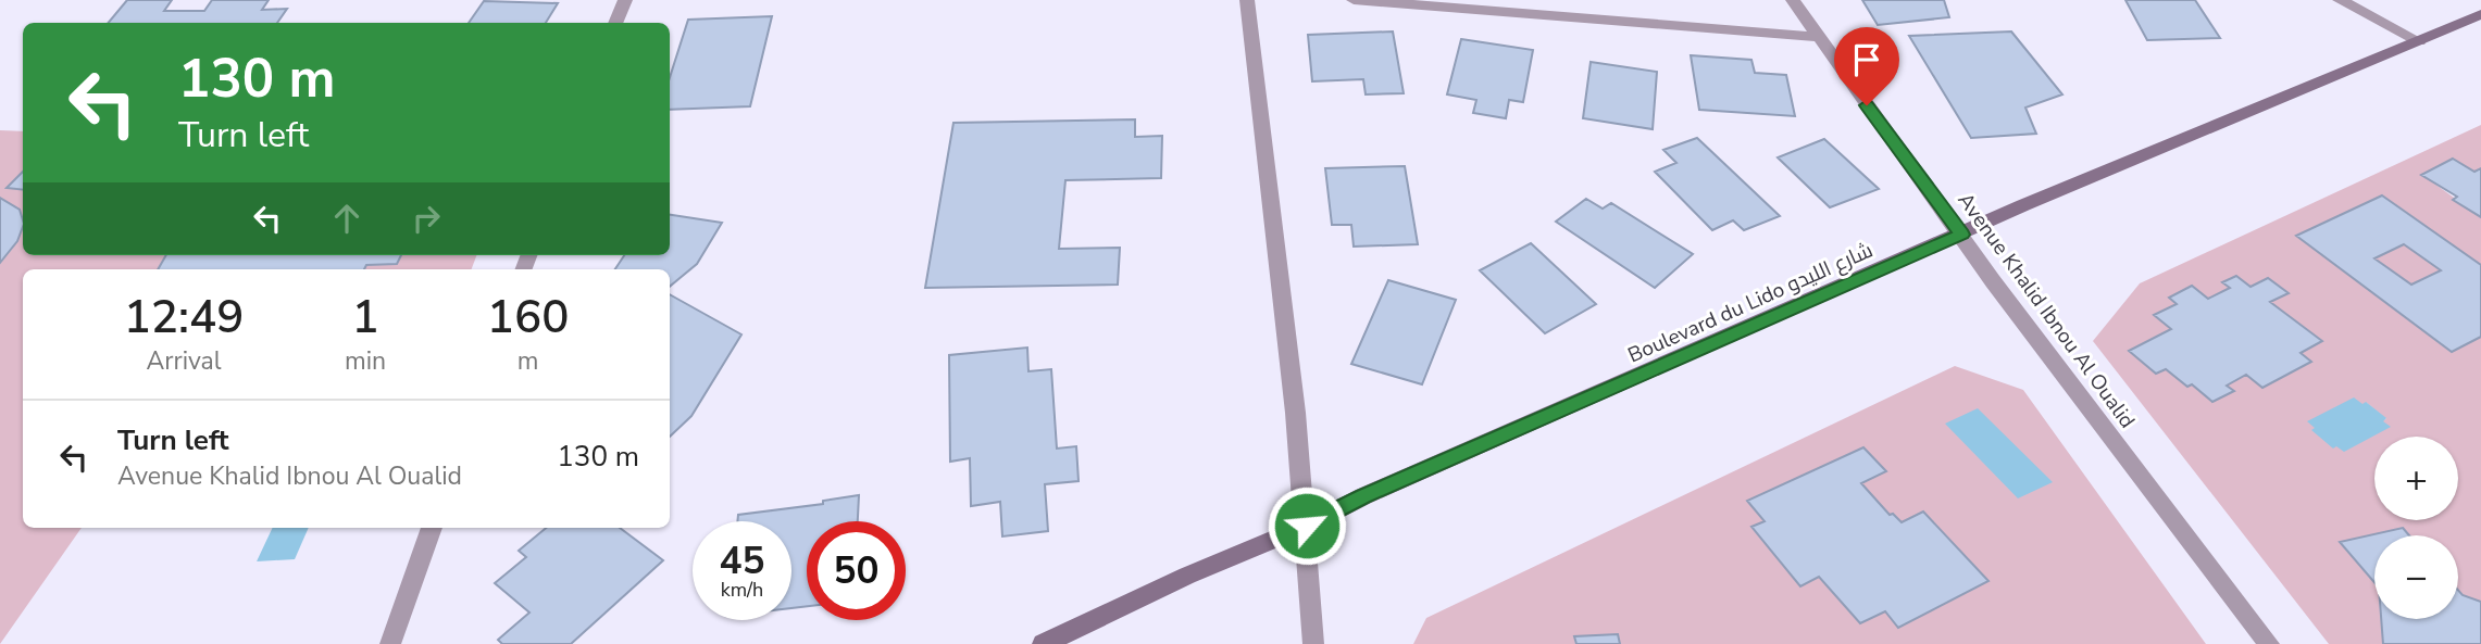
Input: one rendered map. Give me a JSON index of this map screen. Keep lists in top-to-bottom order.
{
  "streets": {
    "main road": ["Boulevard du Lido شارع الليدو"],
    "street": ["Avenue Khalid Ibnou Al Oualid"]
  },
  "crossings": [
    ["Boulevard du Lido شارع الليدو", "Avenue Khalid Ibnou Al Oualid"]
  ],
  "page": {
    "turn": ["130 m", "Turn left"],
    "eta": [
      "12:49",
      "Arrival",
      "1",
      "min",
      "160",
      "m"
    ],
    "list": [
      {
        "name": "Turn left",
        "note": "Avenue Khalid Ibnou Al Oualid",
        "value": "130 m"
      }
    ],
    "map_buttons": ["+", "−"],
    "speed": "45 km/h",
    "limit": "50"
  }
}
